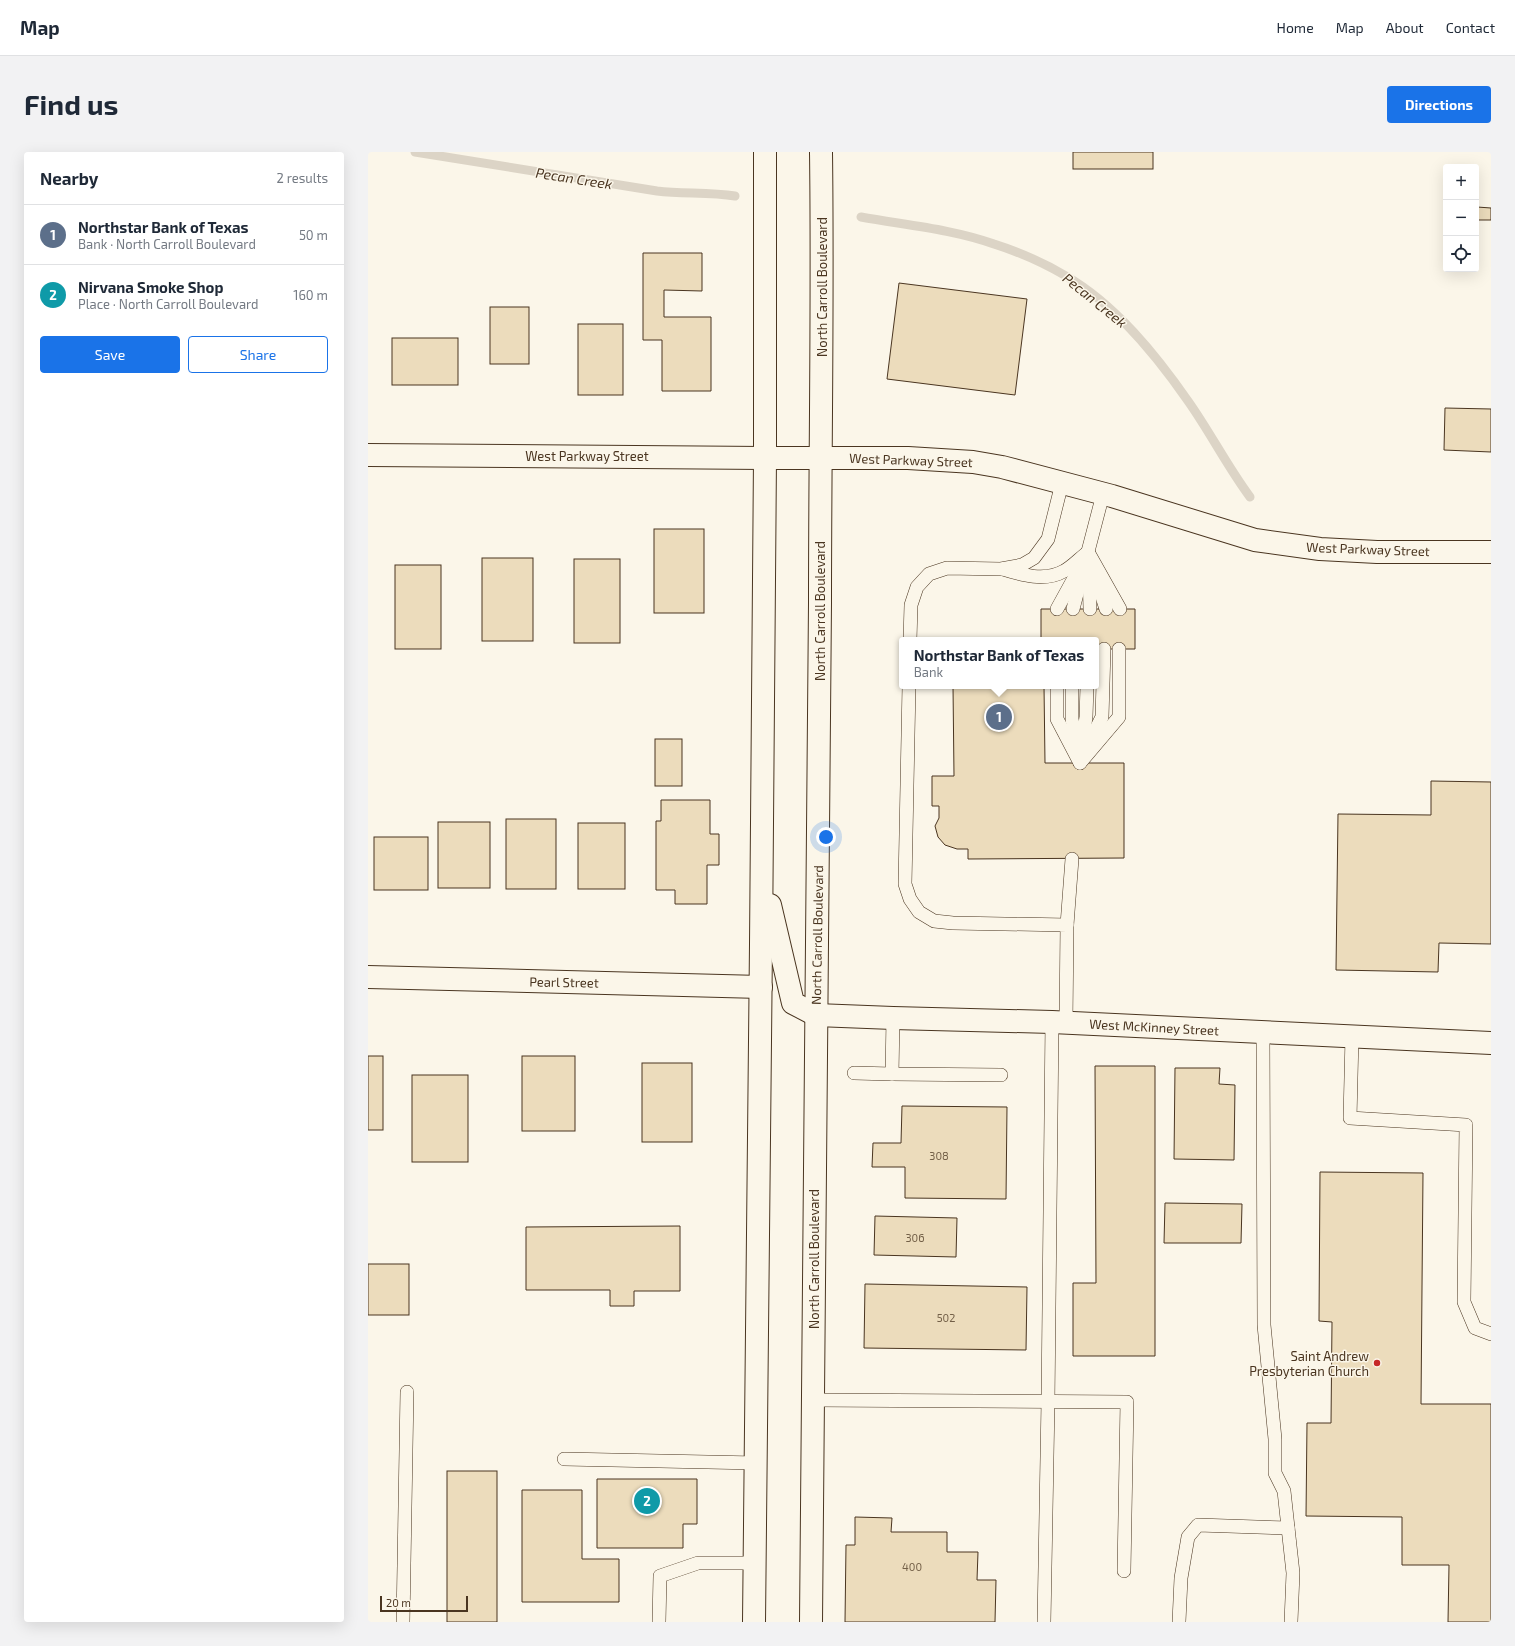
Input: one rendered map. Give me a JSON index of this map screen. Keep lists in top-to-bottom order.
{
  "streets": {
    "main road": [
      "North Carroll Boulevard",
      "West Parkway Street",
      "Pearl Street",
      "West McKinney Street"
    ]
  },
  "crossings": [
    ["North Carroll Boulevard", "West Parkway Street"],
    ["North Carroll Boulevard", "West McKinney Street"]
  ],
  "water": ["Pecan Creek"],
  "places": ["Saint Andrew Presbyterian Church"],
  "house_numbers": [
    "308",
    "306",
    "502",
    "400"
  ],
  "scale_bar": "20 m",
  "page": {
    "header": "Map",
    "nav": [
      "Home",
      "Map",
      "About",
      "Contact"
    ],
    "buttons": [
      "Directions",
      ["Save", "Share"]
    ],
    "title": "Find us",
    "heading": ["Nearby", "2 results"],
    "map_buttons": ["+", "−"],
    "list": [
      {
        "mark": "1",
        "name": "Northstar Bank of Texas",
        "note": "Bank · North Carroll Boulevard",
        "value": "50 m"
      },
      {
        "mark": "2",
        "name": "Nirvana Smoke Shop",
        "note": "Place · North Carroll Boulevard",
        "value": "160 m"
      }
    ],
    "popup": ["Northstar Bank of Texas", "Bank"],
    "pins": ["1", "2"],
    "scale": "20 m"
  }
}
